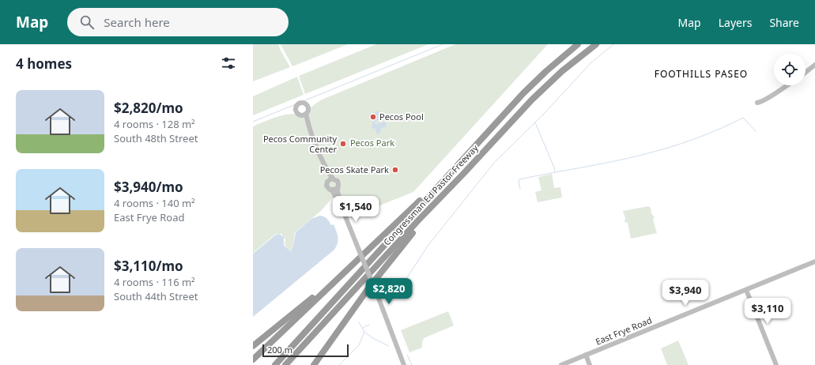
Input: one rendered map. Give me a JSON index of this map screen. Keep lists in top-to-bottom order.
{
  "streets": {
    "highway": ["Congressman Ed Pastor Freeway"],
    "street": ["East Frye Road"]
  },
  "districts": ["FOOTHILLS PASEO"],
  "parks": ["Pecos Park"],
  "places": ["Pecos Pool", "Pecos Community Center", "Pecos Skate Park"],
  "scale_bar": "200 m",
  "page": {
    "header": "Map",
    "search": "Search here",
    "nav": ["Map", "Layers", "Share"],
    "heading": "4 homes",
    "list": [
      {
        "name": "$2,820/mo",
        "note": "4 rooms · 128 m² · South 48th Street"
      },
      {
        "name": "$3,940/mo",
        "note": "4 rooms · 140 m² · East Frye Road"
      },
      {
        "name": "$3,110/mo",
        "note": "4 rooms · 116 m² · South 44th Street"
      }
    ],
    "price": [
      "$1,540",
      "$2,820",
      "$3,940",
      "$3,110"
    ],
    "scale": "200 m"
  }
}
